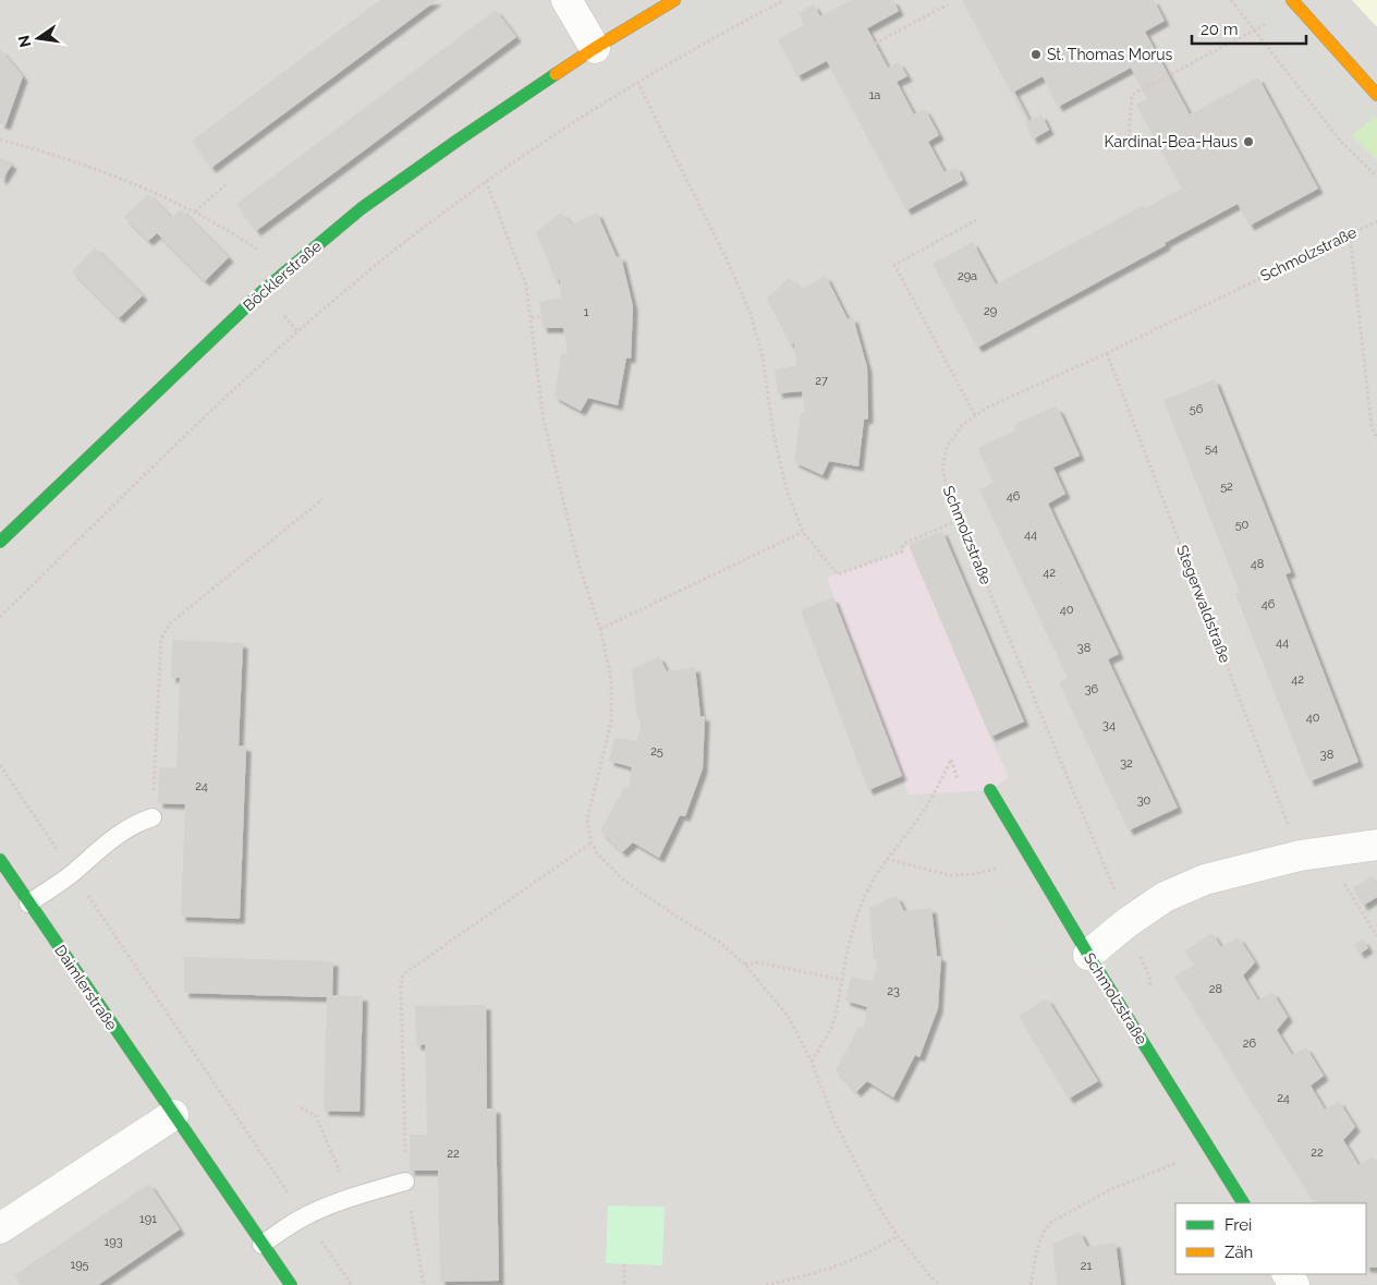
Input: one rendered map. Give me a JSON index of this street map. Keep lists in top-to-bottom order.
{
  "streets": {
    "street": ["Schmolzstraße", "Böcklerstraße", "Daimlerstraße"],
    "path": ["Stegerwaldstraße"]
  },
  "crossings": [
    ["Schmolzstraße", "Stegerwaldstraße"]
  ],
  "places": ["St. Thomas Morus", "Kardinal-Bea-Haus"],
  "house_numbers": [
    "1a",
    "29a",
    "29",
    "1",
    "27",
    "56",
    "54",
    "52",
    "46",
    "50",
    "44",
    "48",
    "42",
    "46",
    "40",
    "44",
    "38",
    "42",
    "36",
    "40",
    "34",
    "25",
    "38",
    "32",
    "24",
    "30",
    "28",
    "23",
    "26",
    "24",
    "22",
    "22",
    "191",
    "193",
    "195",
    "21"
  ],
  "legend": ["Frei", "Zäh"],
  "scale_bar": "20 m",
  "north": "left"
}
